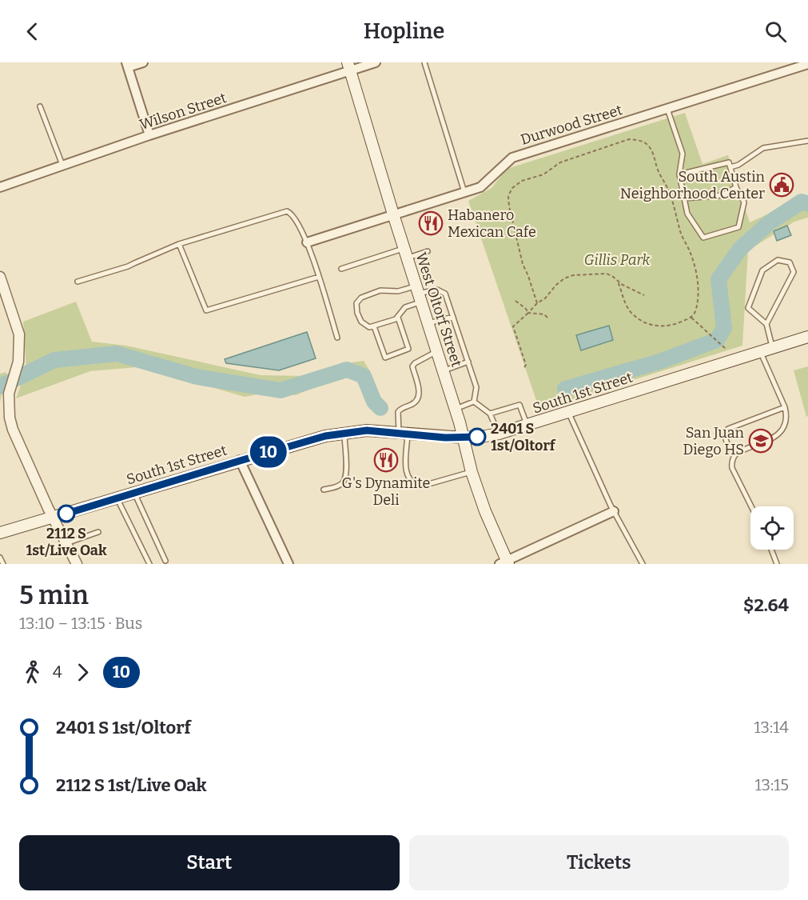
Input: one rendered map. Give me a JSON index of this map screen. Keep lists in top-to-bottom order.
{
  "streets": {
    "main road": ["West Oltorf Street", "South 1st Street"],
    "street": ["Wilson Street", "Durwood Street"]
  },
  "crossings": [
    ["Wilson Street", "West Oltorf Street"],
    ["Durwood Street", "West Oltorf Street"],
    ["West Oltorf Street", "South 1st Street"]
  ],
  "parks": ["Gillis Park"],
  "places": {
    "public building": ["South Austin Neighborhood Center"],
    "restaurant": ["Habanero Mexican Cafe", "G's Dynamite Deli"],
    "other": ["2401 S 1st/Oltorf", "2112 S 1st/Live Oak"],
    "school or university": ["San Juan Diego HS"]
  },
  "lines": ["bus line 10"],
  "page": {
    "header": "Hopline",
    "on_map": "10",
    "heading": ["5 min", "13:10 – 13:15 · Bus", "$2.64"],
    "legs": ["4", "10"],
    "list": [
      {
        "name": "2401 S 1st/Oltorf",
        "value": "13:14"
      },
      {
        "name": "2112 S 1st/Live Oak",
        "value": "13:15"
      }
    ],
    "buttons": ["Start", "Tickets"]
  }
}
